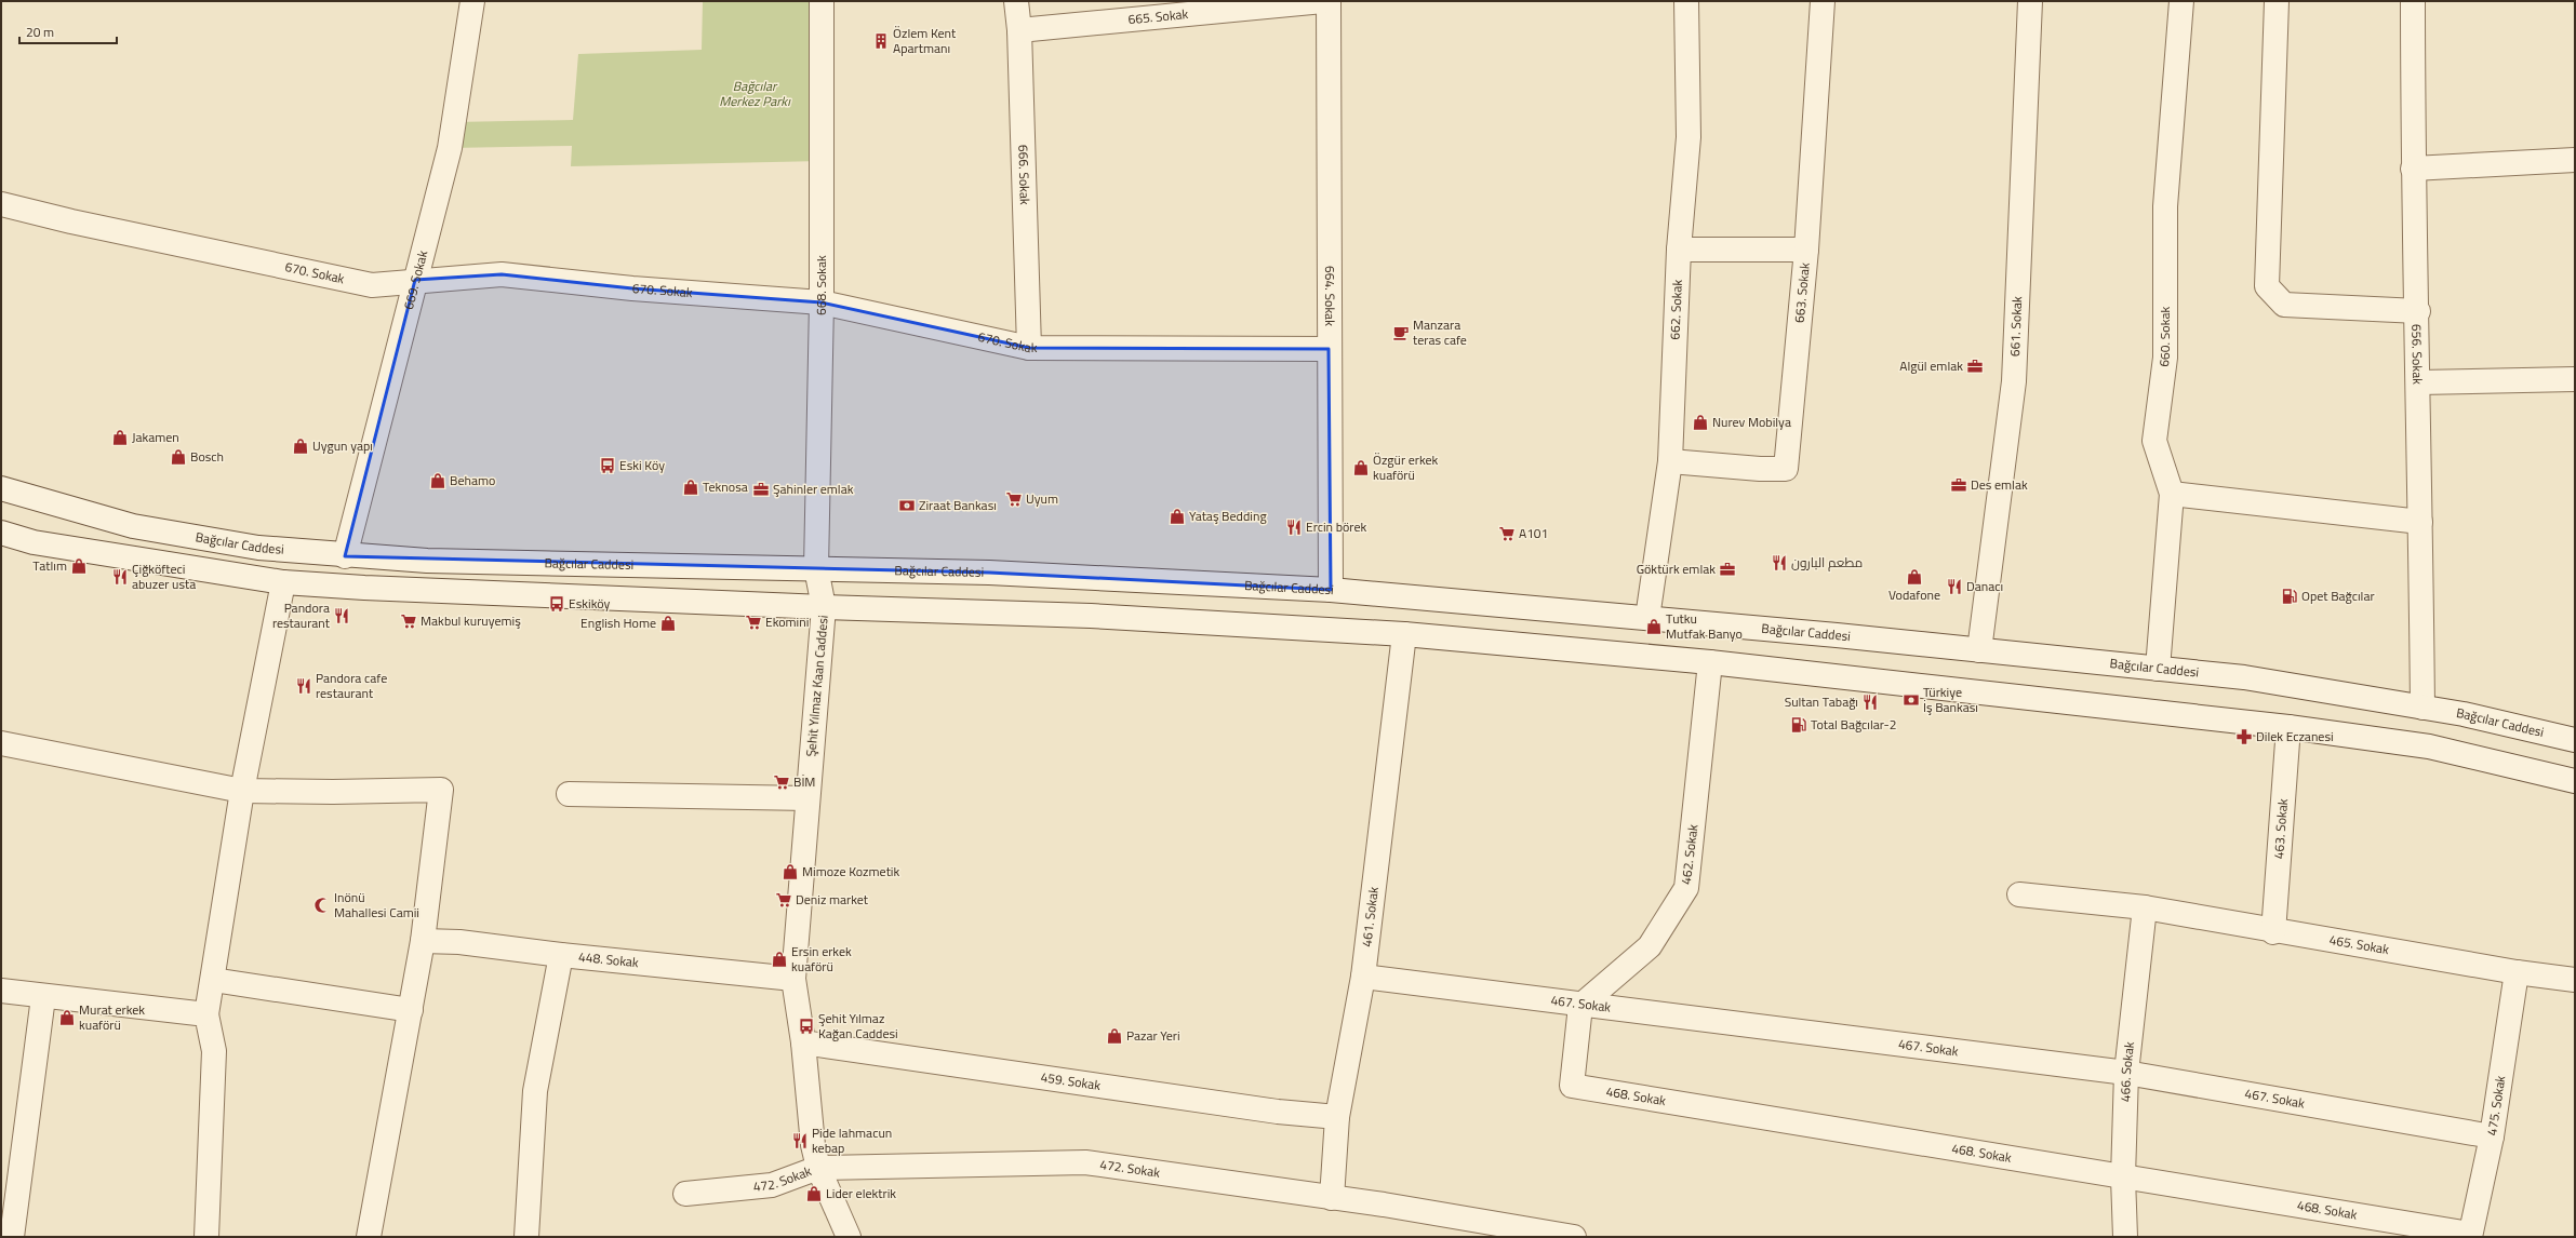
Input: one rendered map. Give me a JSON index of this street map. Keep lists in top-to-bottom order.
{
  "streets": {
    "street": [
      "665. Sokak",
      "666. Sokak",
      "670. Sokak",
      "669. Sokak",
      "668. Sokak",
      "663. Sokak",
      "664. Sokak",
      "662. Sokak",
      "661. Sokak",
      "660. Sokak",
      "656. Sokak",
      "Bağcılar Caddesi",
      "Şehit Yılmaz Kaan Caddesi",
      "463. Sokak",
      "462. Sokak",
      "461. Sokak",
      "465. Sokak",
      "448. Sokak",
      "467. Sokak",
      "466. Sokak",
      "459. Sokak",
      "468. Sokak",
      "475. Sokak",
      "472. Sokak"
    ]
  },
  "crossings": [
    ["665. Sokak", "666. Sokak"],
    ["666. Sokak", "670. Sokak"],
    ["670. Sokak", "669. Sokak"],
    ["670. Sokak", "668. Sokak"],
    ["670. Sokak", "664. Sokak"],
    ["669. Sokak", "Bağcılar Caddesi"],
    ["668. Sokak", "Bağcılar Caddesi"],
    ["668. Sokak", "Şehit Yılmaz Kaan Caddesi"],
    ["663. Sokak", "662. Sokak"],
    ["664. Sokak", "Bağcılar Caddesi"],
    ["662. Sokak", "Bağcılar Caddesi"],
    ["661. Sokak", "Bağcılar Caddesi"],
    ["660. Sokak", "Bağcılar Caddesi"],
    ["656. Sokak", "Bağcılar Caddesi"],
    ["Bağcılar Caddesi", "Şehit Yılmaz Kaan Caddesi"],
    ["Şehit Yılmaz Kaan Caddesi", "448. Sokak"],
    ["Şehit Yılmaz Kaan Caddesi", "459. Sokak"],
    ["Şehit Yılmaz Kaan Caddesi", "472. Sokak"],
    ["463. Sokak", "465. Sokak"],
    ["462. Sokak", "467. Sokak"],
    ["462. Sokak", "468. Sokak"],
    ["461. Sokak", "467. Sokak"],
    ["461. Sokak", "459. Sokak"],
    ["461. Sokak", "472. Sokak"],
    ["465. Sokak", "466. Sokak"],
    ["465. Sokak", "475. Sokak"],
    ["467. Sokak", "466. Sokak"],
    ["467. Sokak", "468. Sokak"],
    ["467. Sokak", "475. Sokak"],
    ["466. Sokak", "468. Sokak"],
    ["468. Sokak", "475. Sokak"]
  ],
  "parks": ["Bağcılar Merkez Parkı"],
  "places": {
    "building": ["Özlem Kent Apartmanı"],
    "cafe": ["Manzara teras cafe"],
    "office": [
      "Algül emlak",
      "Des emlak",
      "Şahinler emlak",
      "Göktürk emlak"
    ],
    "shop": [
      "Nurev Mobilya",
      "Jakamen",
      "Uygun yapı",
      "Bosch",
      "Özgür erkek kuaförü",
      "Behamo",
      "Teknosa",
      "Yataş Bedding",
      "Tatlım",
      "Vodafone",
      "English Home",
      "Tutku Mutfak Banyo",
      "Mimoze Kozmetik",
      "Ersin erkek kuaförü",
      "Murat erkek kuaförü",
      "Pazar Yeri",
      "Lider elektrik"
    ],
    "bus stop": ["Eski Köy", "Eskiköy", "Şehit Yılmaz Kağan Caddesi"],
    "supermarket": [
      "Uyum",
      "A101",
      "Makbul kuruyemiş",
      "Ekomini",
      "BİM",
      "Deniz market"
    ],
    "bank": ["Ziraat Bankası", "Türkiye İş Bankası"],
    "restaurant": [
      "Ercin börek",
      "مطعم البارون",
      "Çiğköfteci abuzer usta",
      "Danacı",
      "Pandora restaurant",
      "Pandora cafe restaurant",
      "Sultan Tabağı",
      "Pide lahmacun kebap"
    ],
    "fuel station": ["Opet Bağcılar", "Total Bağcılar-2"],
    "pharmacy": ["Dilek Eczanesi"],
    "mosque": ["Inönü Mahallesi Camii"]
  },
  "scale_bar": "20 m"
}
